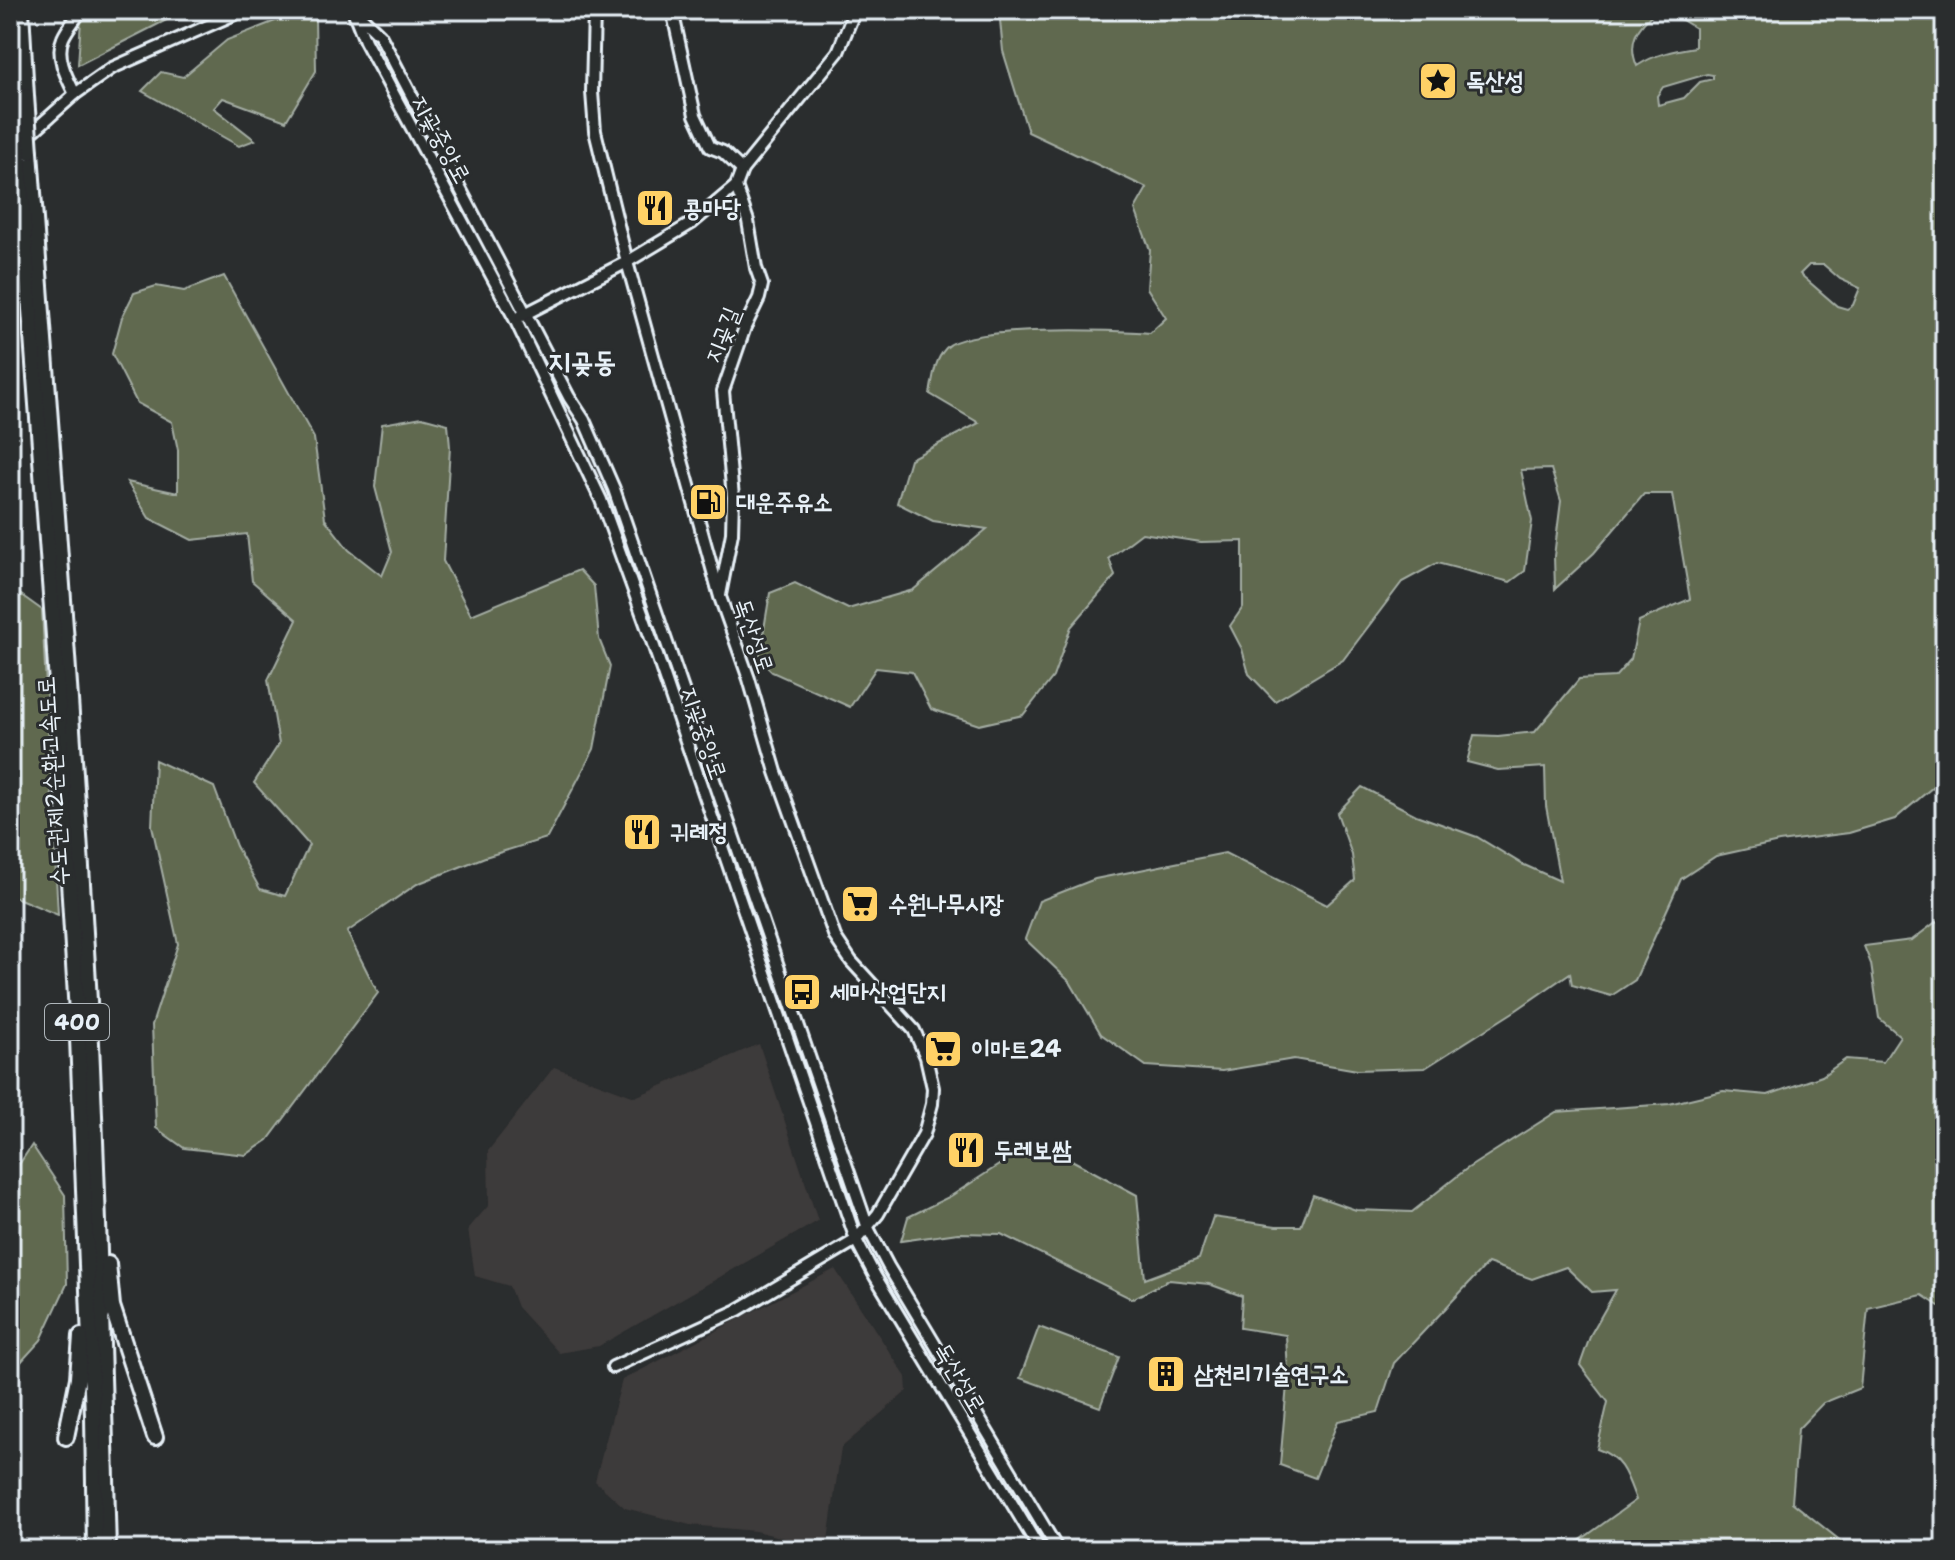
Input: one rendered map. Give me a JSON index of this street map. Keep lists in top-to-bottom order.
{
  "streets": {
    "highway": ["수도권제2순환고속도로", "400"],
    "street": ["지곶중앙로", "지곶길", "독산성로"]
  },
  "crossings": [
    ["지곶중앙로", "독산성로"],
    ["지곶길", "독산성로"]
  ],
  "districts": ["지곶동"],
  "places": {
    "place": ["독산성"],
    "restaurant": ["콩마당", "귀례정", "두레보쌈"],
    "fuel station": ["대운주유소"],
    "supermarket": ["수원나무시장", "이마트24"],
    "bus stop": ["세마산업단지"],
    "building": ["삼천리기술연구소"]
  }
}
